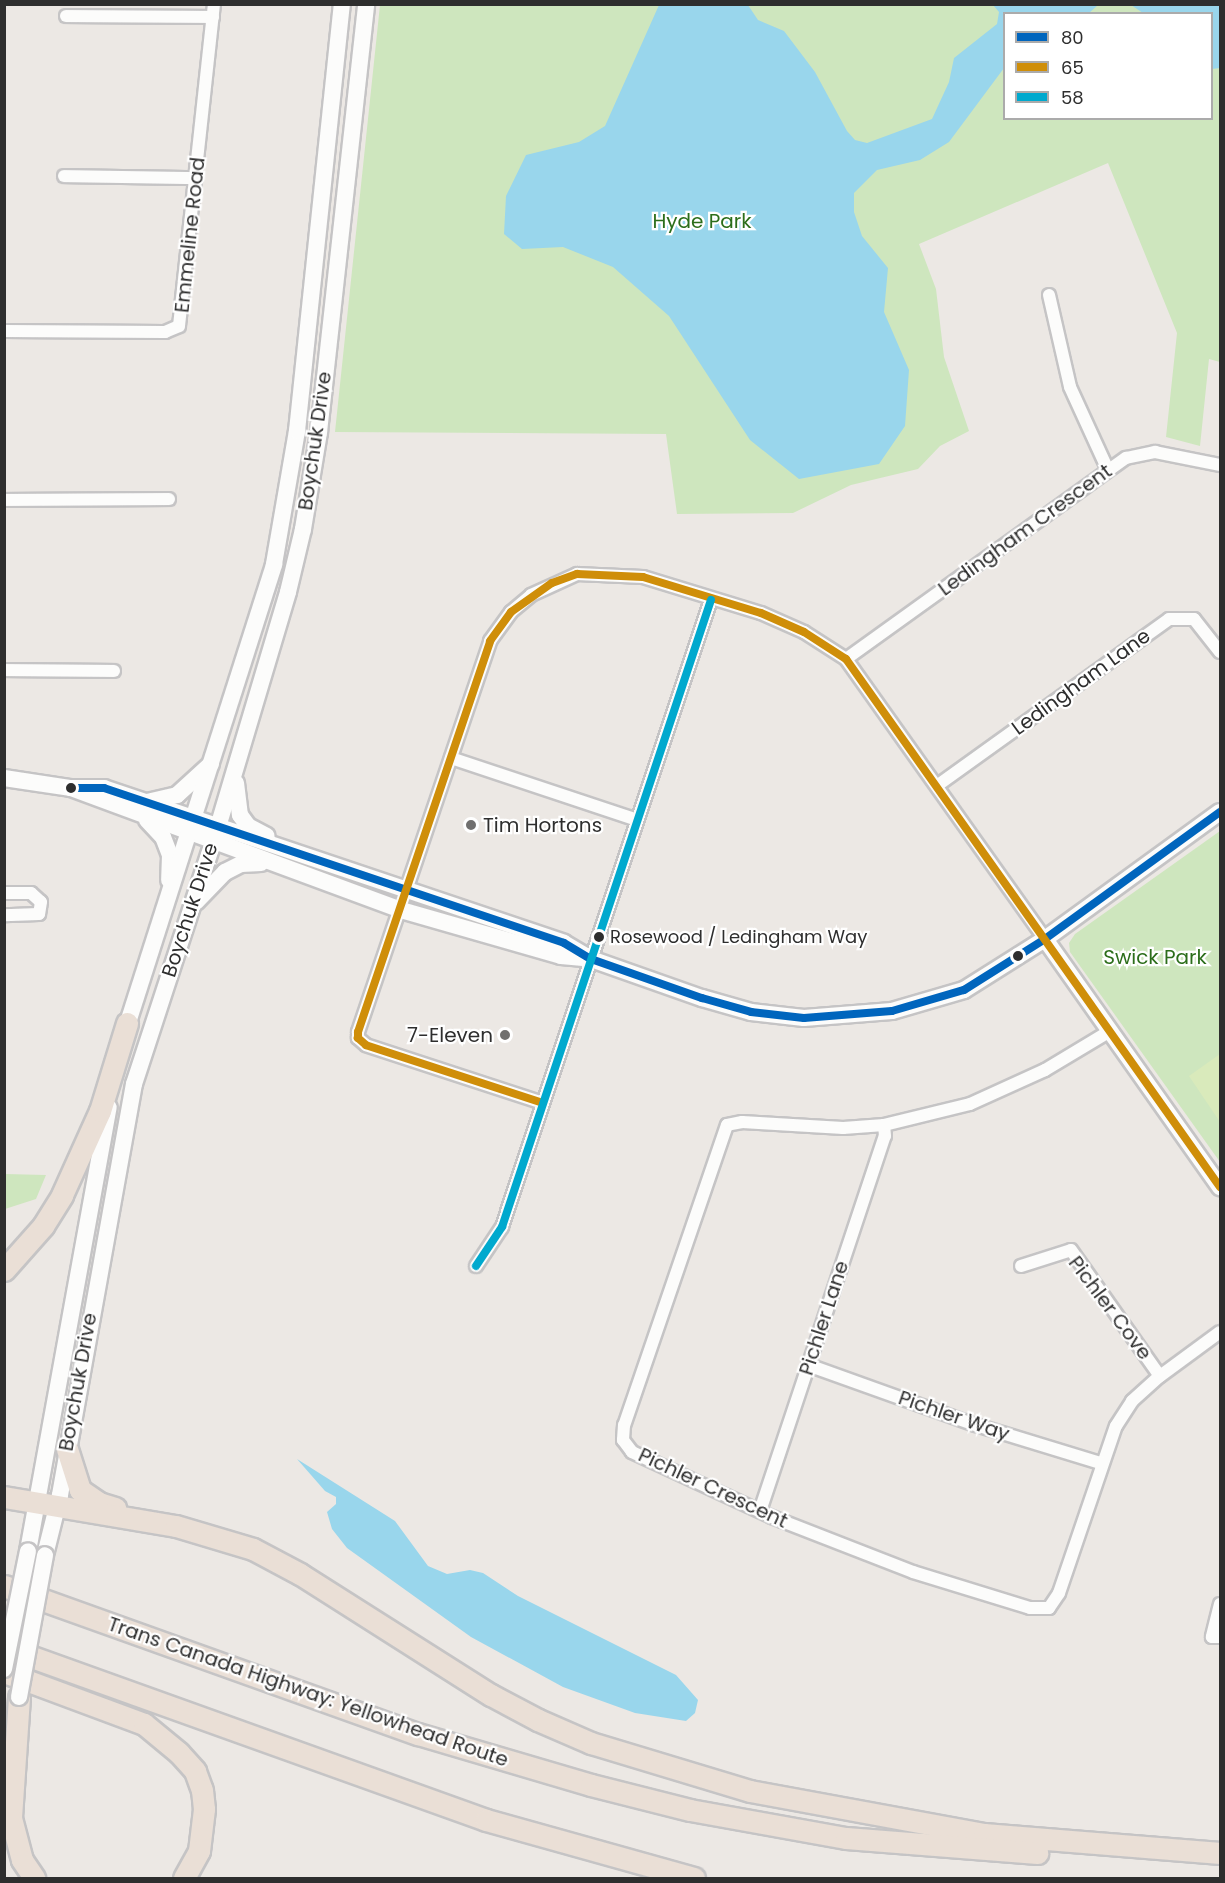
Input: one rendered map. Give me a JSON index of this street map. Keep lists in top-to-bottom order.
{
  "streets": {
    "highway": ["Trans Canada Highway: Yellowhead Route"],
    "main road": ["Boychuk Drive"],
    "street": [
      "Emmeline Road",
      "Ledingham Crescent",
      "Ledingham Lane",
      "Pichler Cove",
      "Pichler Lane",
      "Pichler Way",
      "Pichler Crescent"
    ]
  },
  "crossings": [
    ["Pichler Cove", "Pichler Crescent"],
    ["Pichler Lane", "Pichler Way"],
    ["Pichler Lane", "Pichler Crescent"],
    ["Pichler Way", "Pichler Crescent"]
  ],
  "parks": ["Hyde Park", "Swick Park"],
  "places": ["Tim Hortons", "Rosewood / Ledingham Way", "7-Eleven"],
  "lines": ["transit line 65", "transit line 58", "transit line 80"],
  "legend": ["80", "65", "58"]
}
